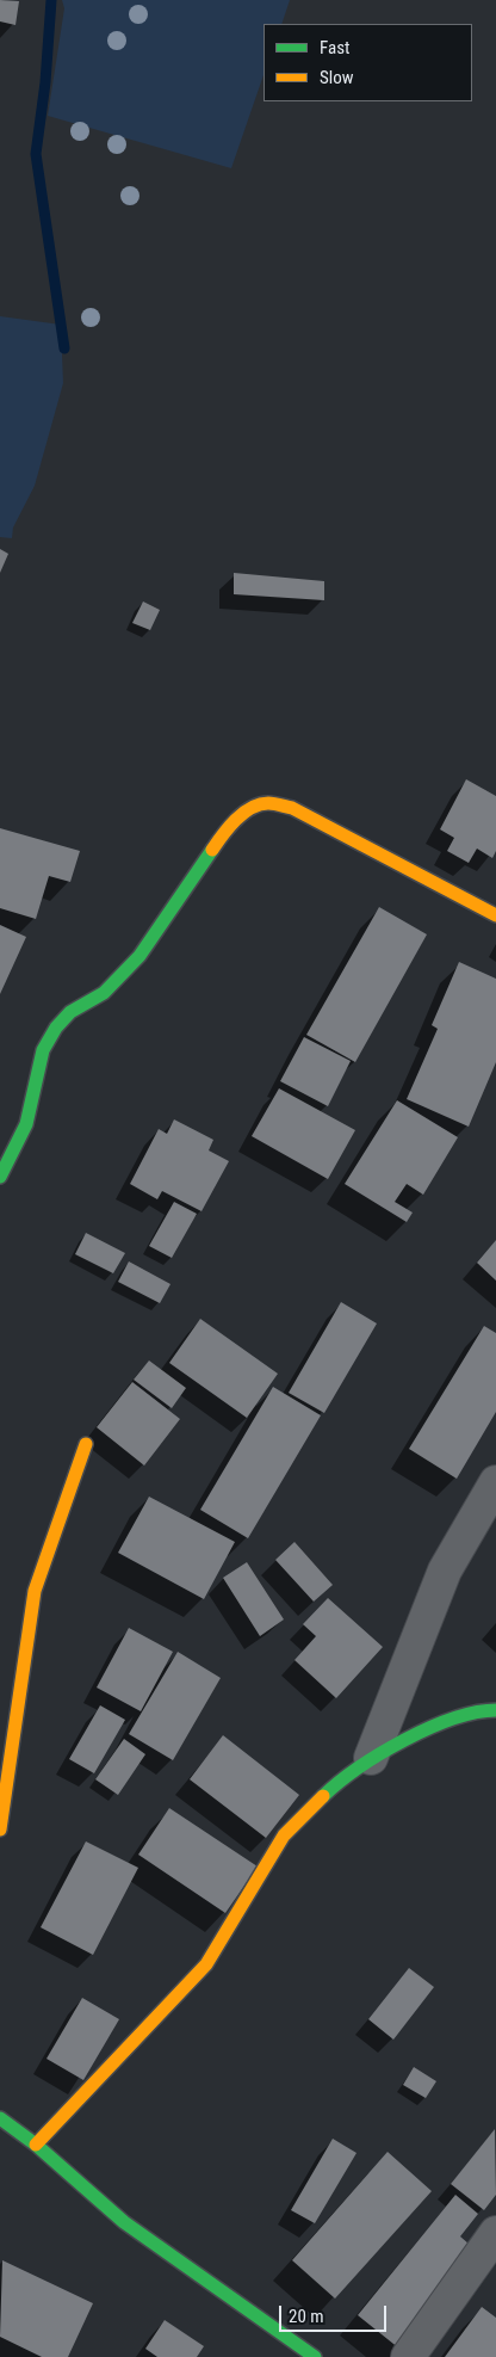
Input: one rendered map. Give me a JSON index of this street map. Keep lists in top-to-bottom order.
{
  "legend": ["Fast", "Slow"],
  "scale_bar": "20 m"
}
